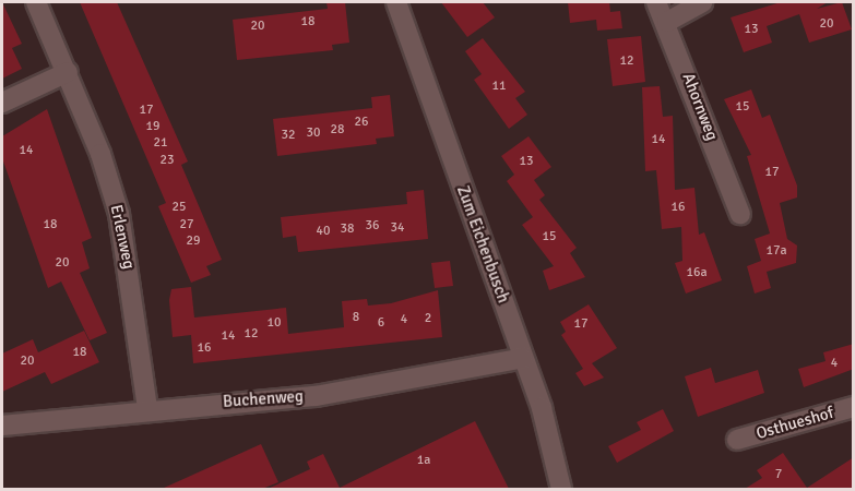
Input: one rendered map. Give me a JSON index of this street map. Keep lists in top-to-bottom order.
{
  "streets": {
    "street": [
      "Ahornweg",
      "Erlenweg",
      "Zum Eichenbusch",
      "Buchenweg",
      "Osthueshof"
    ]
  },
  "crossings": [
    ["Erlenweg", "Buchenweg"],
    ["Zum Eichenbusch", "Buchenweg"]
  ],
  "house_numbers": [
    "18",
    "20",
    "20",
    "13",
    "12",
    "11",
    "15",
    "17",
    "26",
    "19",
    "28",
    "30",
    "32",
    "14",
    "21",
    "14",
    "23",
    "13",
    "17",
    "25",
    "16",
    "18",
    "27",
    "36",
    "34",
    "38",
    "40",
    "15",
    "29",
    "17a",
    "20",
    "16a",
    "8",
    "2",
    "4",
    "10",
    "6",
    "17",
    "12",
    "14",
    "16",
    "18",
    "20",
    "4",
    "1a",
    "7"
  ]
}
